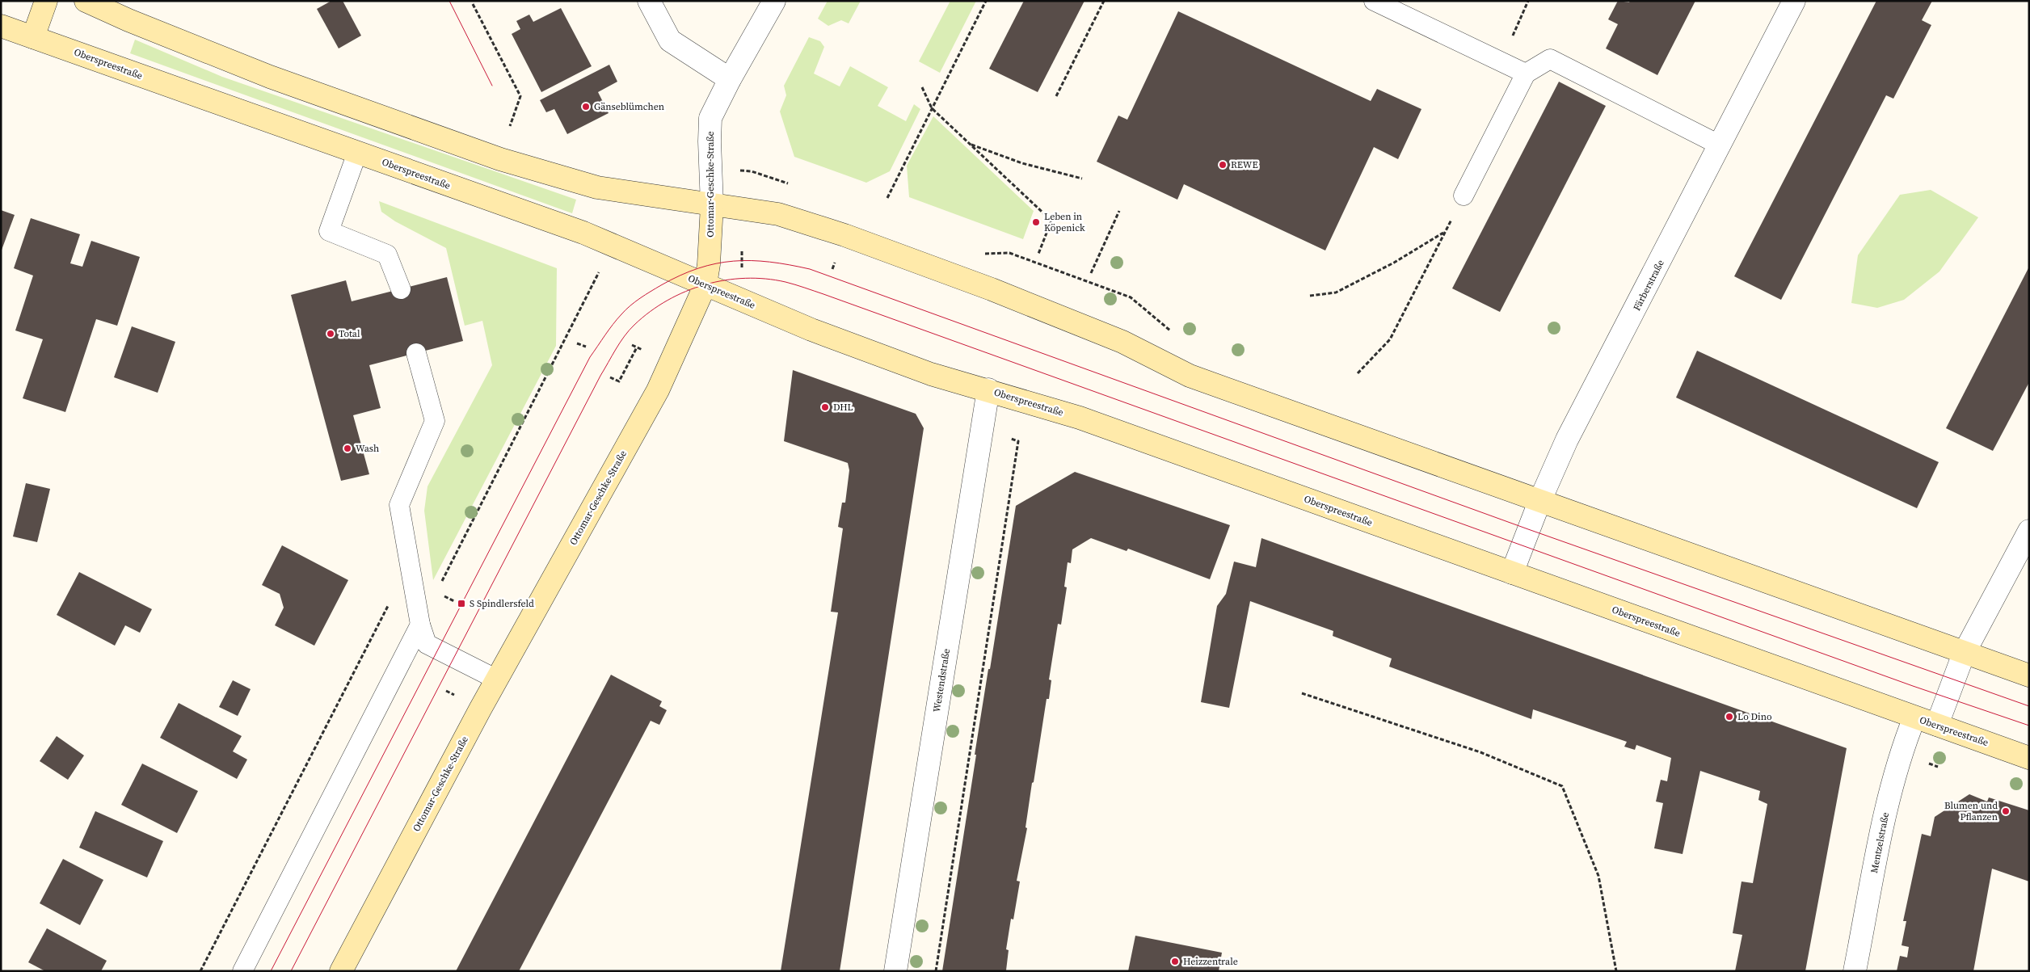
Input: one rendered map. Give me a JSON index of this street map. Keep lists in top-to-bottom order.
{
  "streets": {
    "main road": ["Oberspreestraße", "Ottomar-Geschke-Straße"],
    "street": ["Färberstraße", "Westendstraße", "Mentzelstraße"]
  },
  "crossings": [
    ["Oberspreestraße", "Ottomar-Geschke-Straße"],
    ["Oberspreestraße", "Färberstraße"],
    ["Oberspreestraße", "Westendstraße"],
    ["Oberspreestraße", "Mentzelstraße"]
  ],
  "places": {
    "other": [
      "Gänseblümchen",
      "REWE",
      "Leben in Köpenick",
      "Total",
      "DHL",
      "Wash",
      "Lo Dino",
      "Blumen und Pflanzen",
      "Heizzentrale"
    ],
    "transit": ["S Spindlersfeld"]
  }
}
